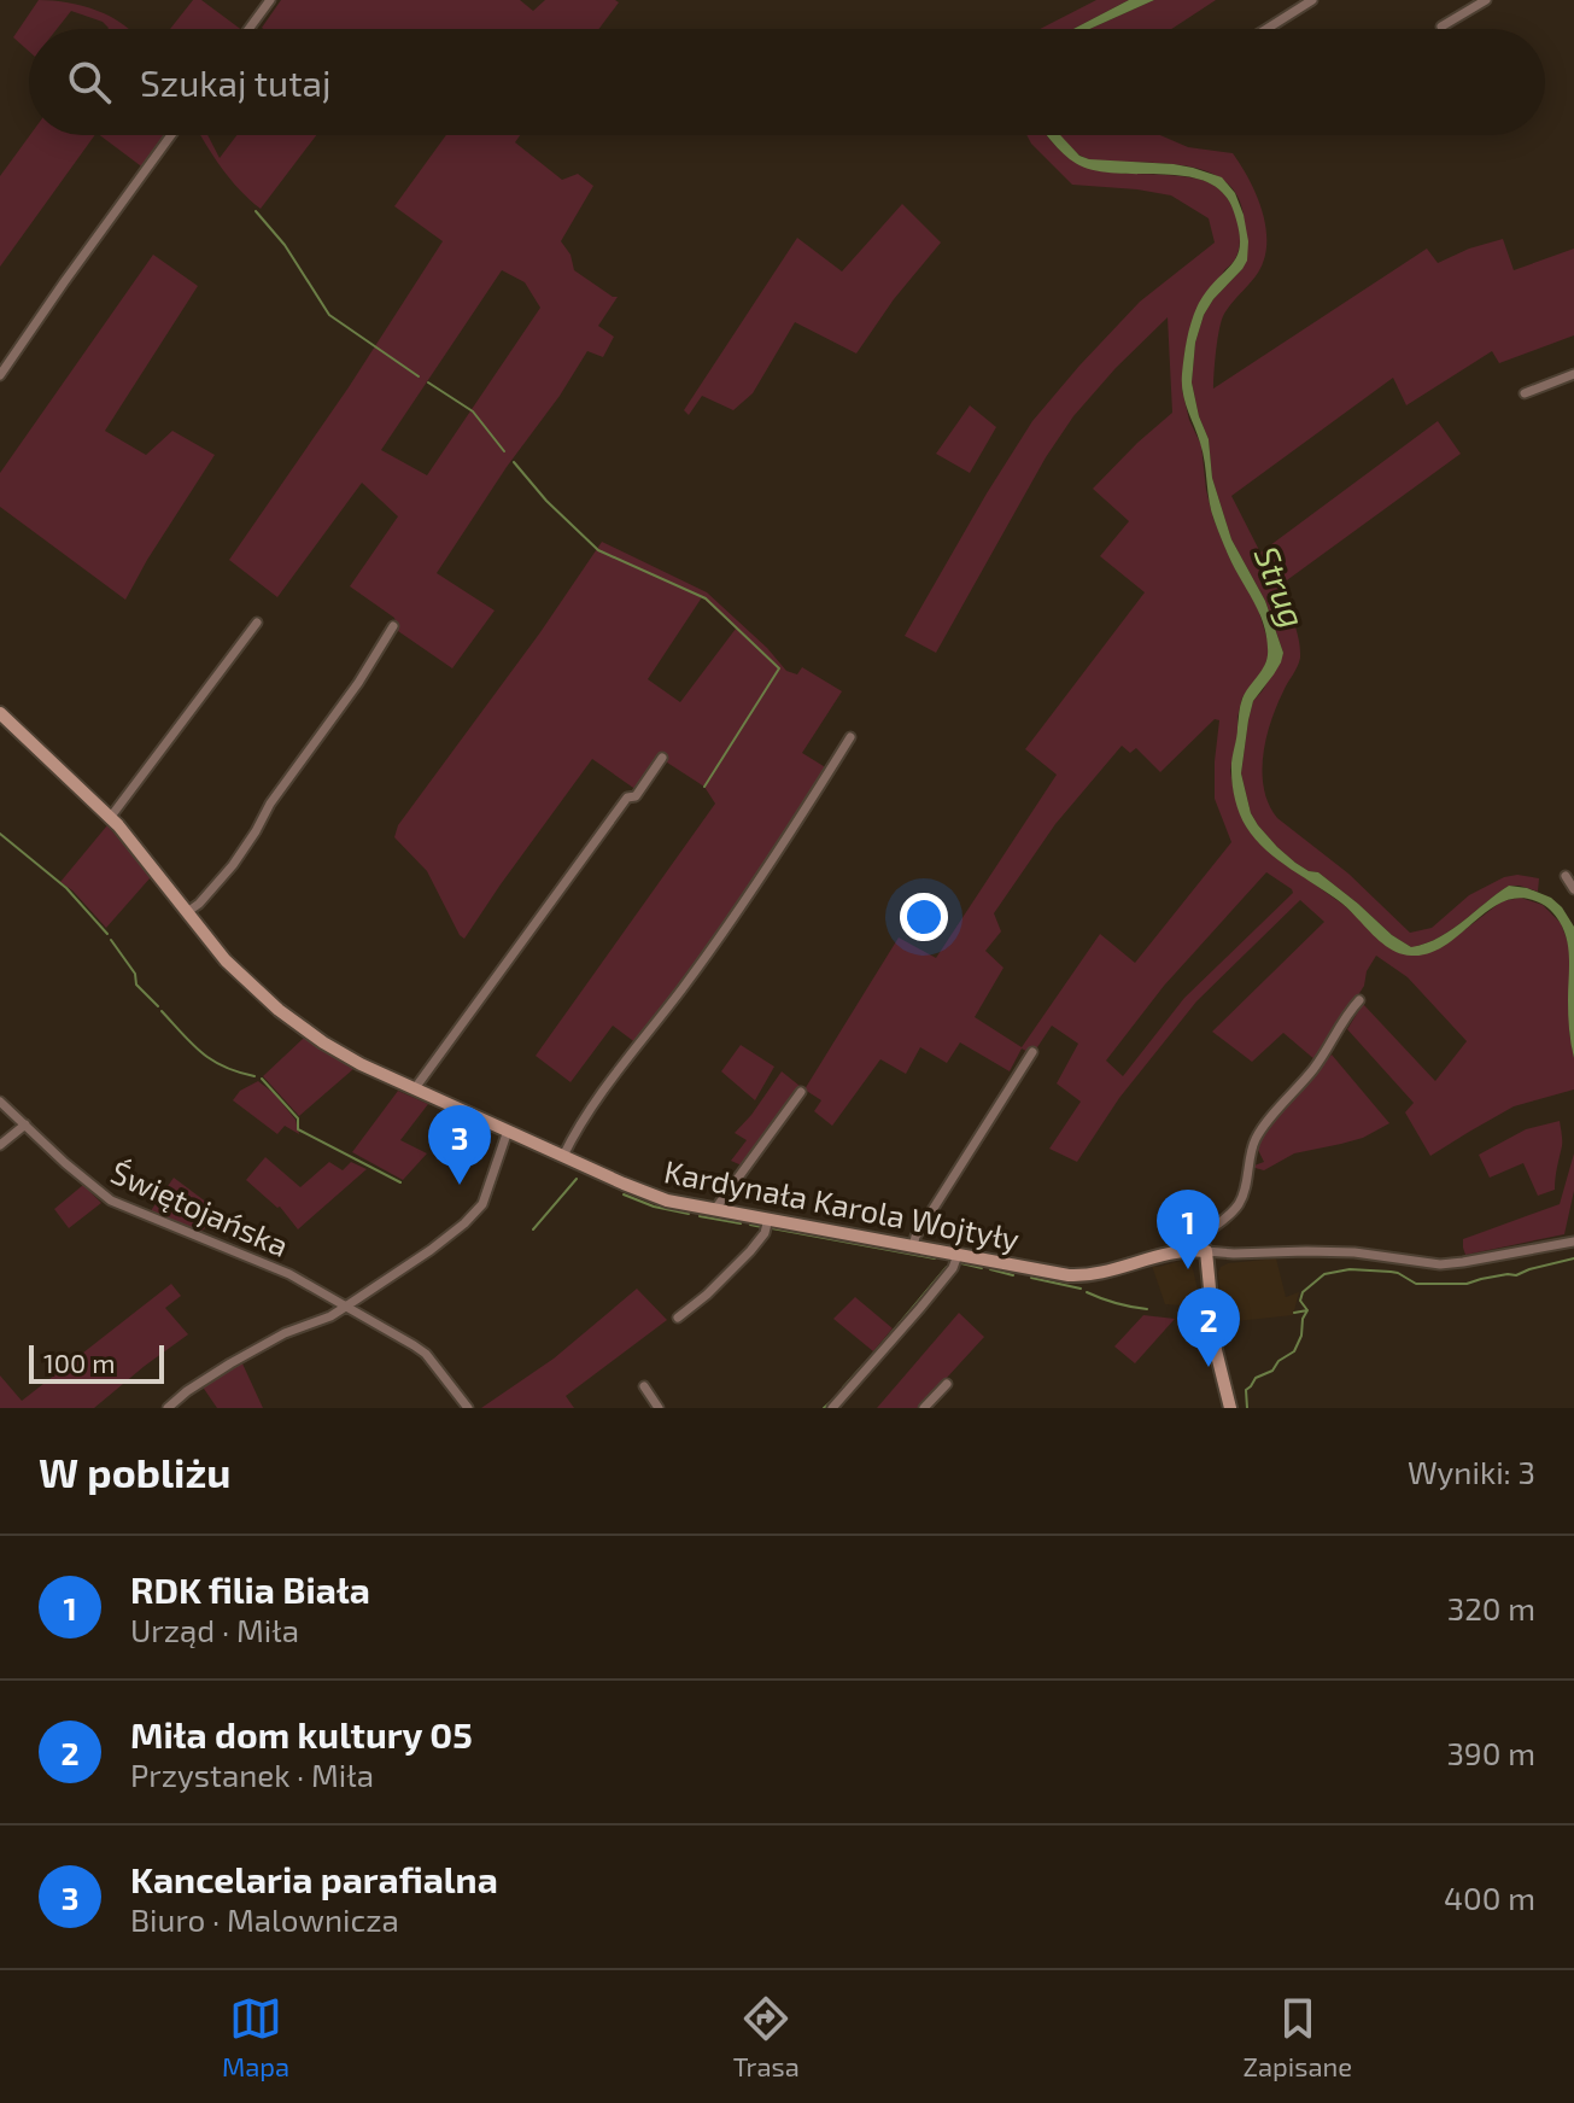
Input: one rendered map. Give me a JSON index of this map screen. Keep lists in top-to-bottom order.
{
  "streets": {
    "street": ["Kardynała Karola Wojtyły", "Świętojańska"]
  },
  "water": ["Strug"],
  "scale_bar": "100 m",
  "page": {
    "search": "Szukaj tutaj",
    "pins": ["3", "1", "2"],
    "scale": "100 m",
    "heading": ["W pobliżu", "Wyniki: 3"],
    "list": [
      {
        "mark": "1",
        "name": "RDK filia Biała",
        "note": "Urząd · Miła",
        "value": "320 m"
      },
      {
        "mark": "2",
        "name": "Miła dom kultury 05",
        "note": "Przystanek · Miła",
        "value": "390 m"
      },
      {
        "mark": "3",
        "name": "Kancelaria parafialna",
        "note": "Biuro · Malownicza",
        "value": "400 m"
      }
    ],
    "nav": ["Mapa", "Trasa", "Zapisane"]
  }
}
